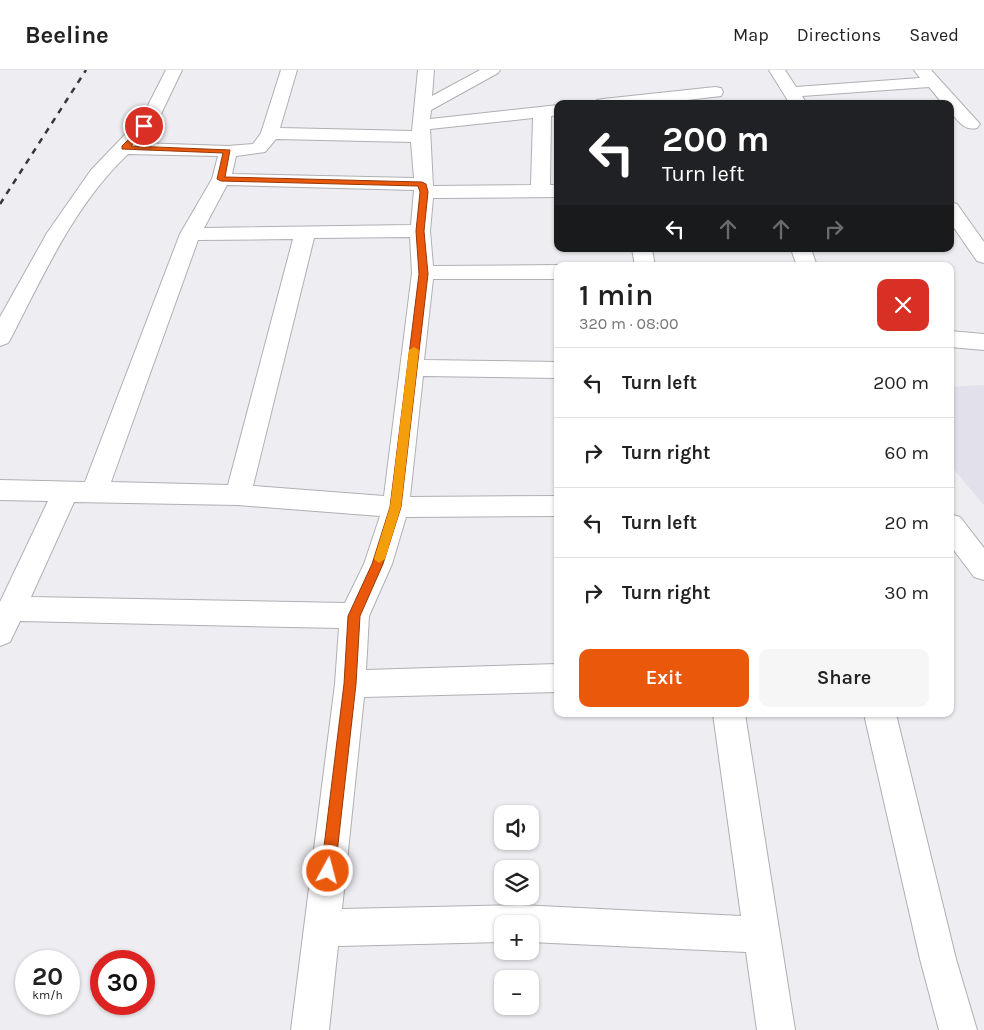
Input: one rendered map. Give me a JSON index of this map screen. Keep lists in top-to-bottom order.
{
  "page": {
    "header": "Beeline",
    "nav": ["Map", "Directions", "Saved"],
    "turn": ["200 m", "Turn left"],
    "heading": ["1 min", "320 m · 08:00"],
    "list": [
      {
        "name": "Turn left",
        "value": "200 m"
      },
      {
        "name": "Turn right",
        "value": "60 m"
      },
      {
        "name": "Turn left",
        "value": "20 m"
      },
      {
        "name": "Turn right",
        "value": "30 m"
      }
    ],
    "buttons": ["Exit", "Share"],
    "map_buttons": ["+", "−"],
    "speed": "20 km/h",
    "limit": "30"
  }
}
